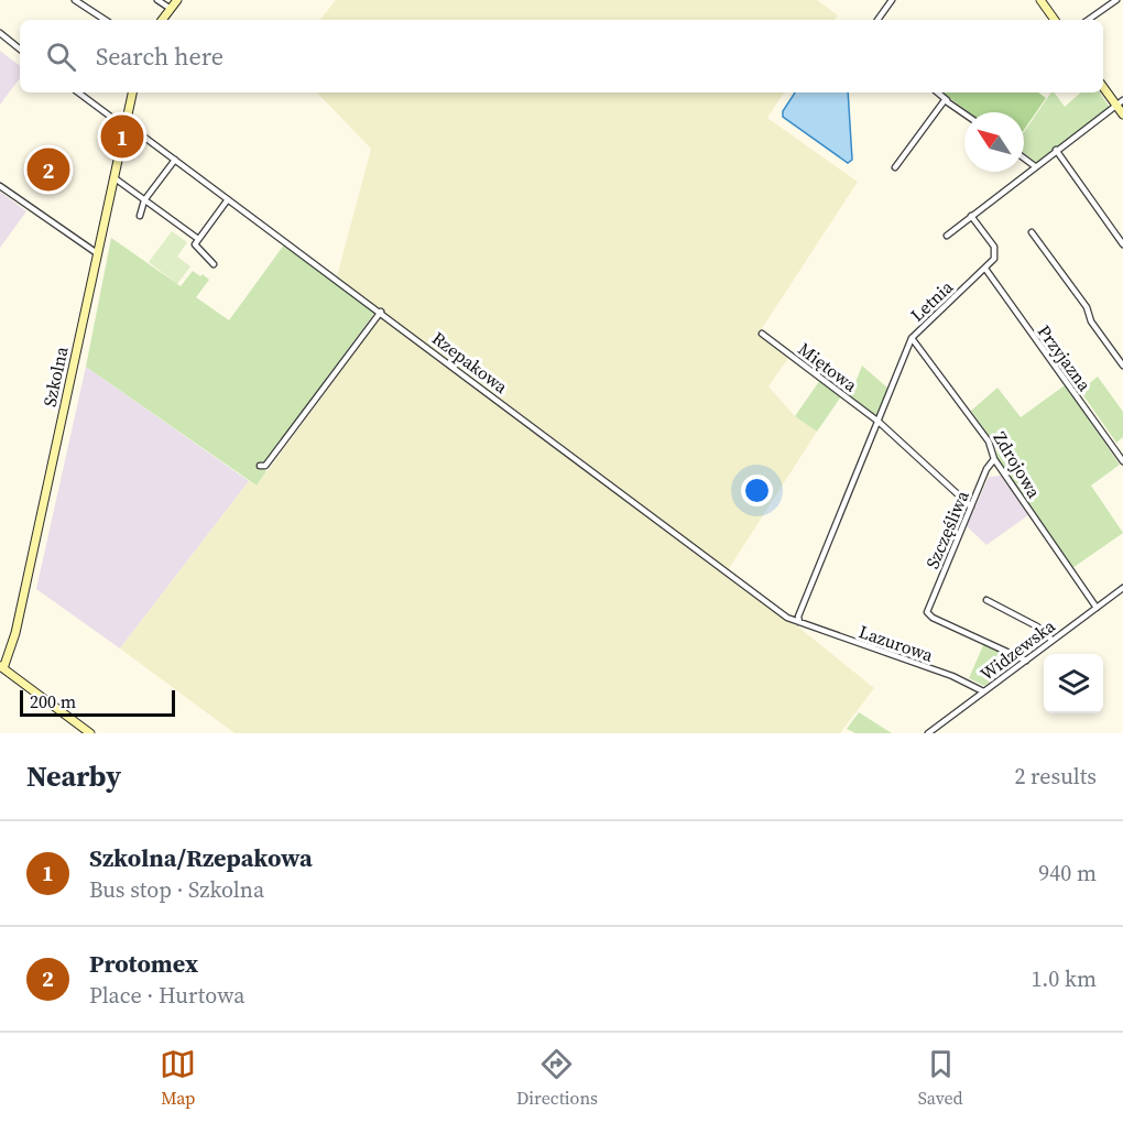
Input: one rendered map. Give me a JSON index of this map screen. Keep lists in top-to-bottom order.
{
  "streets": {
    "street": [
      "Letnia",
      "Przyjazna",
      "Rzepakowa",
      "Miętowa",
      "Szkolna",
      "Zdrojowa",
      "Szczęśliwa",
      "Lazurowa",
      "Widzewska"
    ]
  },
  "crossings": [
    ["Letnia", "Przyjazna"],
    ["Letnia", "Rzepakowa"],
    ["Letnia", "Miętowa"],
    ["Letnia", "Zdrojowa"],
    ["Letnia", "Lazurowa"],
    ["Rzepakowa", "Szkolna"],
    ["Rzepakowa", "Lazurowa"],
    ["Miętowa", "Szczęśliwa"],
    ["Zdrojowa", "Szczęśliwa"],
    ["Zdrojowa", "Widzewska"],
    ["Szczęśliwa", "Widzewska"],
    ["Lazurowa", "Widzewska"]
  ],
  "scale_bar": "200 m",
  "north": "top left",
  "page": {
    "search": "Search here",
    "pins": ["1", "2"],
    "scale": "200 m",
    "heading": ["Nearby", "2 results"],
    "list": [
      {
        "mark": "1",
        "name": "Szkolna/Rzepakowa",
        "note": "Bus stop · Szkolna",
        "value": "940 m"
      },
      {
        "mark": "2",
        "name": "Protomex",
        "note": "Place · Hurtowa",
        "value": "1.0 km"
      }
    ],
    "nav": ["Map", "Directions", "Saved"]
  }
}
